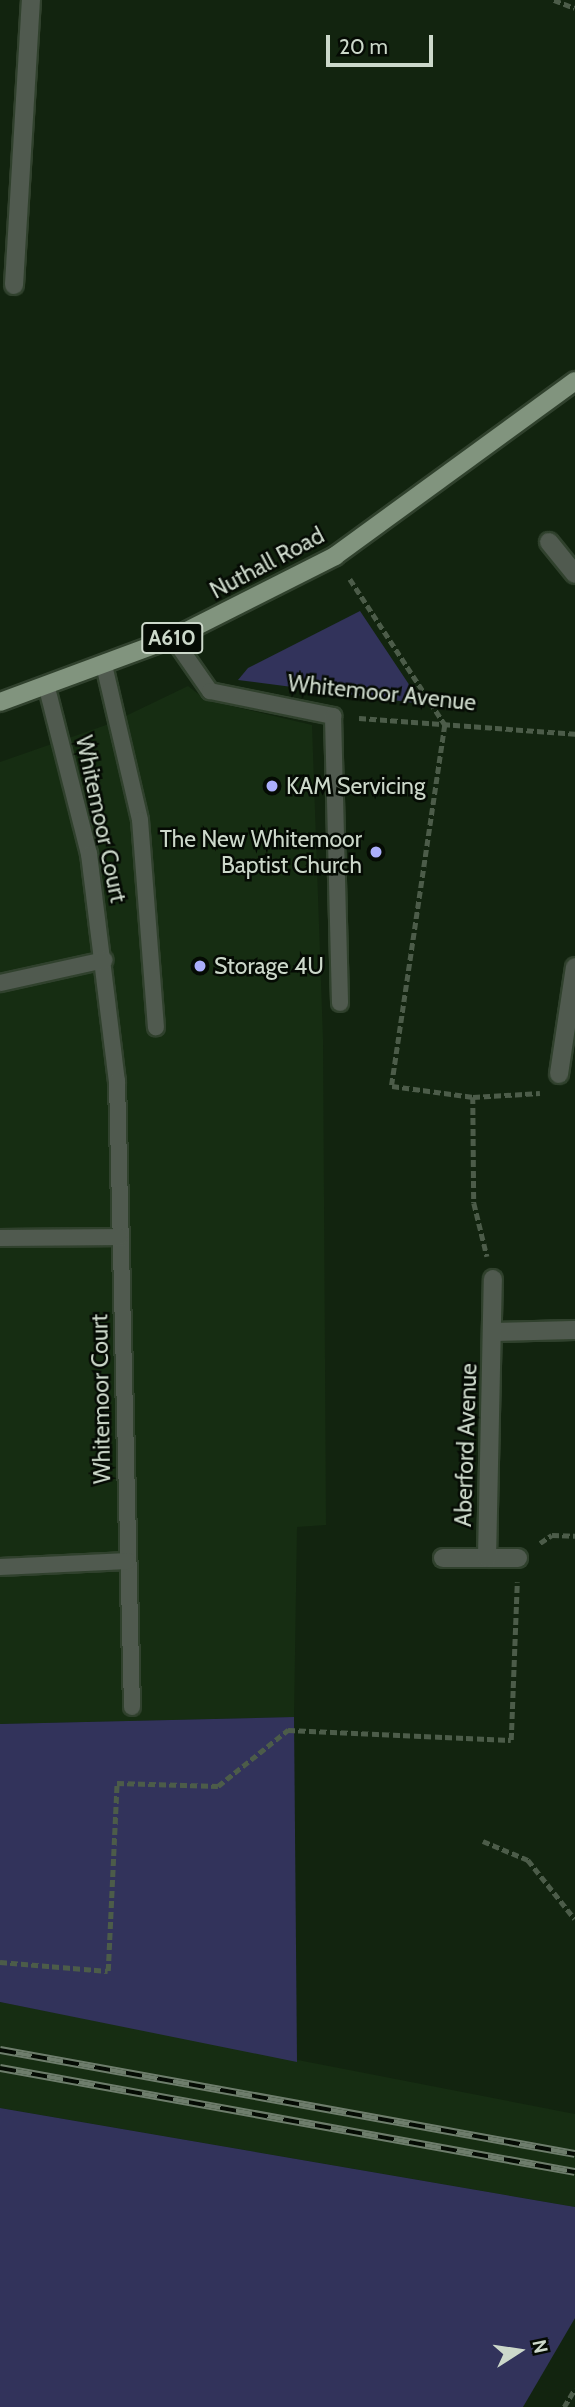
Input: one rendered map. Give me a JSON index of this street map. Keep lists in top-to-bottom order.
{
  "streets": {
    "main road": ["Nuthall Road", "A610"],
    "street": ["Aberford Avenue"],
    "lane": ["Whitemoor Avenue", "Whitemoor Court"]
  },
  "crossings": [
    ["Nuthall Road", "Whitemoor Avenue"],
    ["Nuthall Road", "Whitemoor Court"]
  ],
  "places": ["KAM Servicing", "The New Whitemoor Baptist Church", "Storage 4U"],
  "scale_bar": "20 m",
  "north": "right"
}
